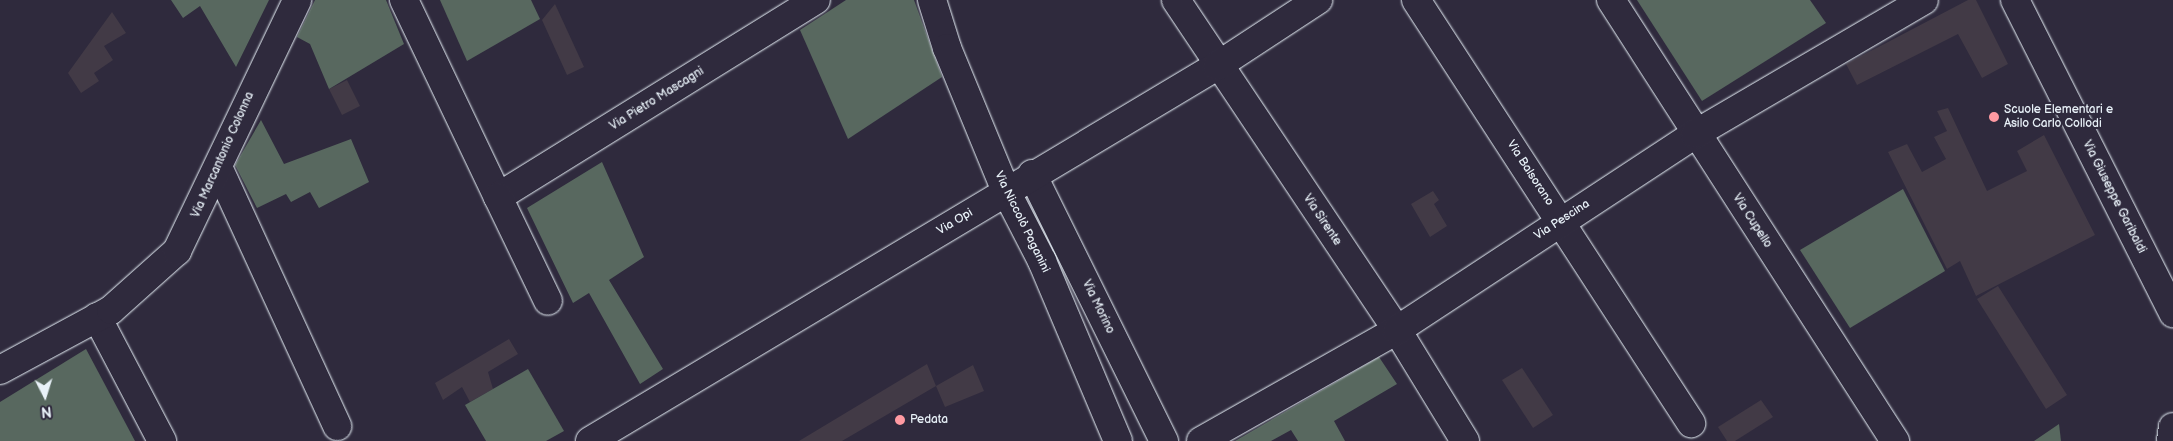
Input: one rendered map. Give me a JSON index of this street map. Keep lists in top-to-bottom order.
{
  "streets": {
    "street": [
      "Via Pietro Mascagni",
      "Via Marcantonio Colonna",
      "Via Balsorano",
      "Via Giuseppe Garibaldi",
      "Via Sirente",
      "Via Pescina",
      "Via Cupello",
      "Via Opi",
      "Via Niccolò Paganini",
      "Via Morino"
    ]
  },
  "crossings": [
    ["Via Balsorano", "Via Pescina"],
    ["Via Sirente", "Via Pescina"],
    ["Via Sirente", "Via Opi"],
    ["Via Pescina", "Via Cupello"],
    ["Via Opi", "Via Niccolò Paganini"],
    ["Via Opi", "Via Morino"]
  ],
  "places": ["Scuole Elementari e Asilo Carlo Collodi", "Pedata"],
  "north": "bottom"
}
